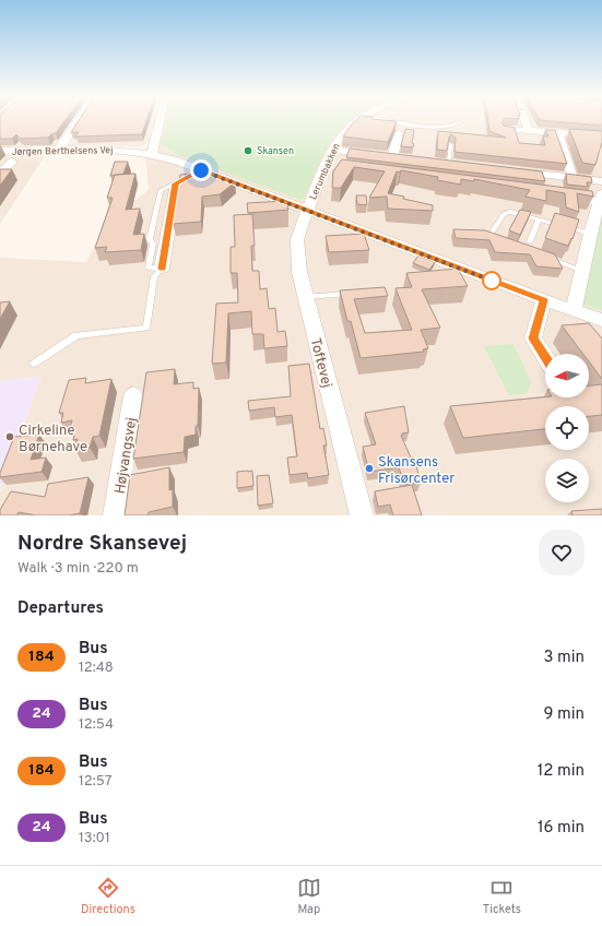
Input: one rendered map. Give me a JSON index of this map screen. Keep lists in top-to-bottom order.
{
  "streets": {
    "street": [
      "Jørgen Berthelsens Vej",
      "Lerumbakken",
      "Toftevej",
      "Højvangsvej"
    ]
  },
  "crossings": [
    ["Jørgen Berthelsens Vej", "Lerumbakken"],
    ["Jørgen Berthelsens Vej", "Toftevej"],
    ["Lerumbakken", "Toftevej"]
  ],
  "places": ["Skansen", "Cirkeline Børnehave", "Skansens Frisørcenter"],
  "lines": ["bus line 184"],
  "north": "left",
  "page": {
    "heading": [
      ["Nordre Skansevej", "Walk · 3 min · 220 m"],
      "Departures"
    ],
    "list": [
      {
        "mark": "184",
        "name": "Bus",
        "note": "12:48",
        "value": "3 min"
      },
      {
        "mark": "24",
        "name": "Bus",
        "note": "12:54",
        "value": "9 min"
      },
      {
        "mark": "184",
        "name": "Bus",
        "note": "12:57",
        "value": "12 min"
      },
      {
        "mark": "24",
        "name": "Bus",
        "note": "13:01",
        "value": "16 min"
      }
    ],
    "tabs": ["Directions", "Map", "Tickets"]
  }
}
